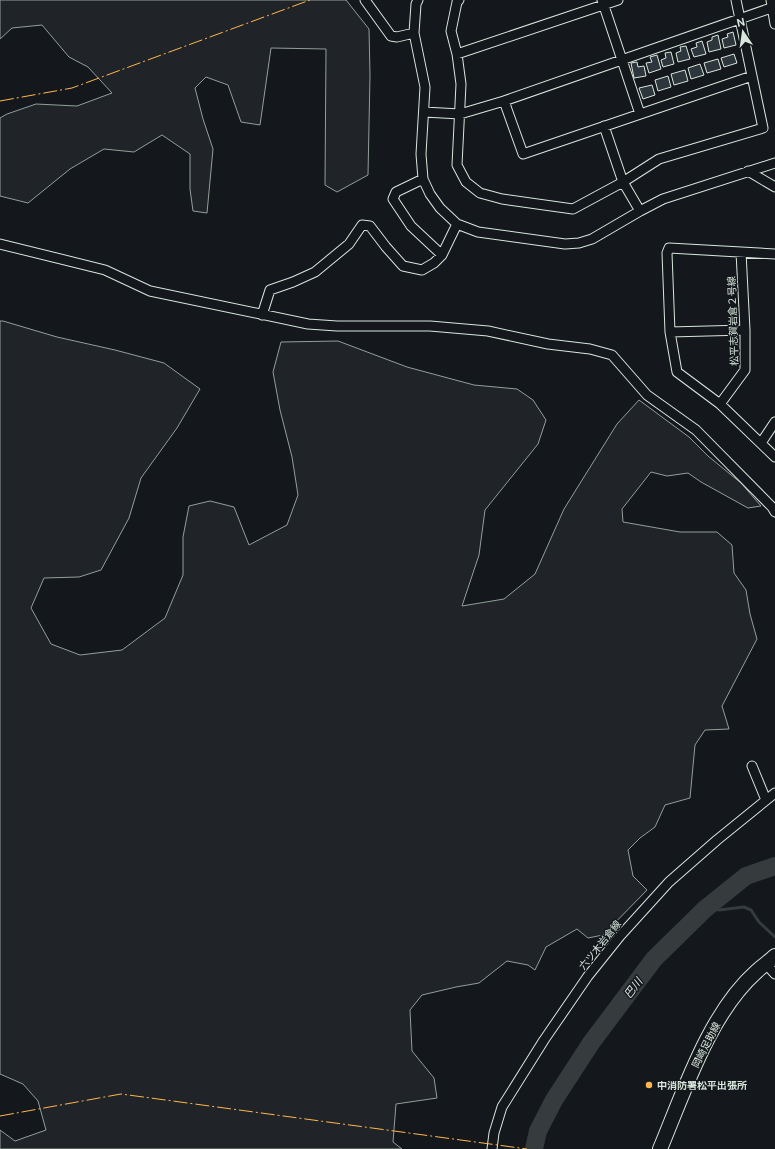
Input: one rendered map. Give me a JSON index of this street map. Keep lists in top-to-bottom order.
{
  "streets": {
    "main road": ["岡崎足助線"],
    "street": ["松平志賀岩倉２号線", "六ツ木岩倉線"]
  },
  "water": ["巴川"],
  "places": ["中消防署松平出張所"],
  "north": "top"
}
